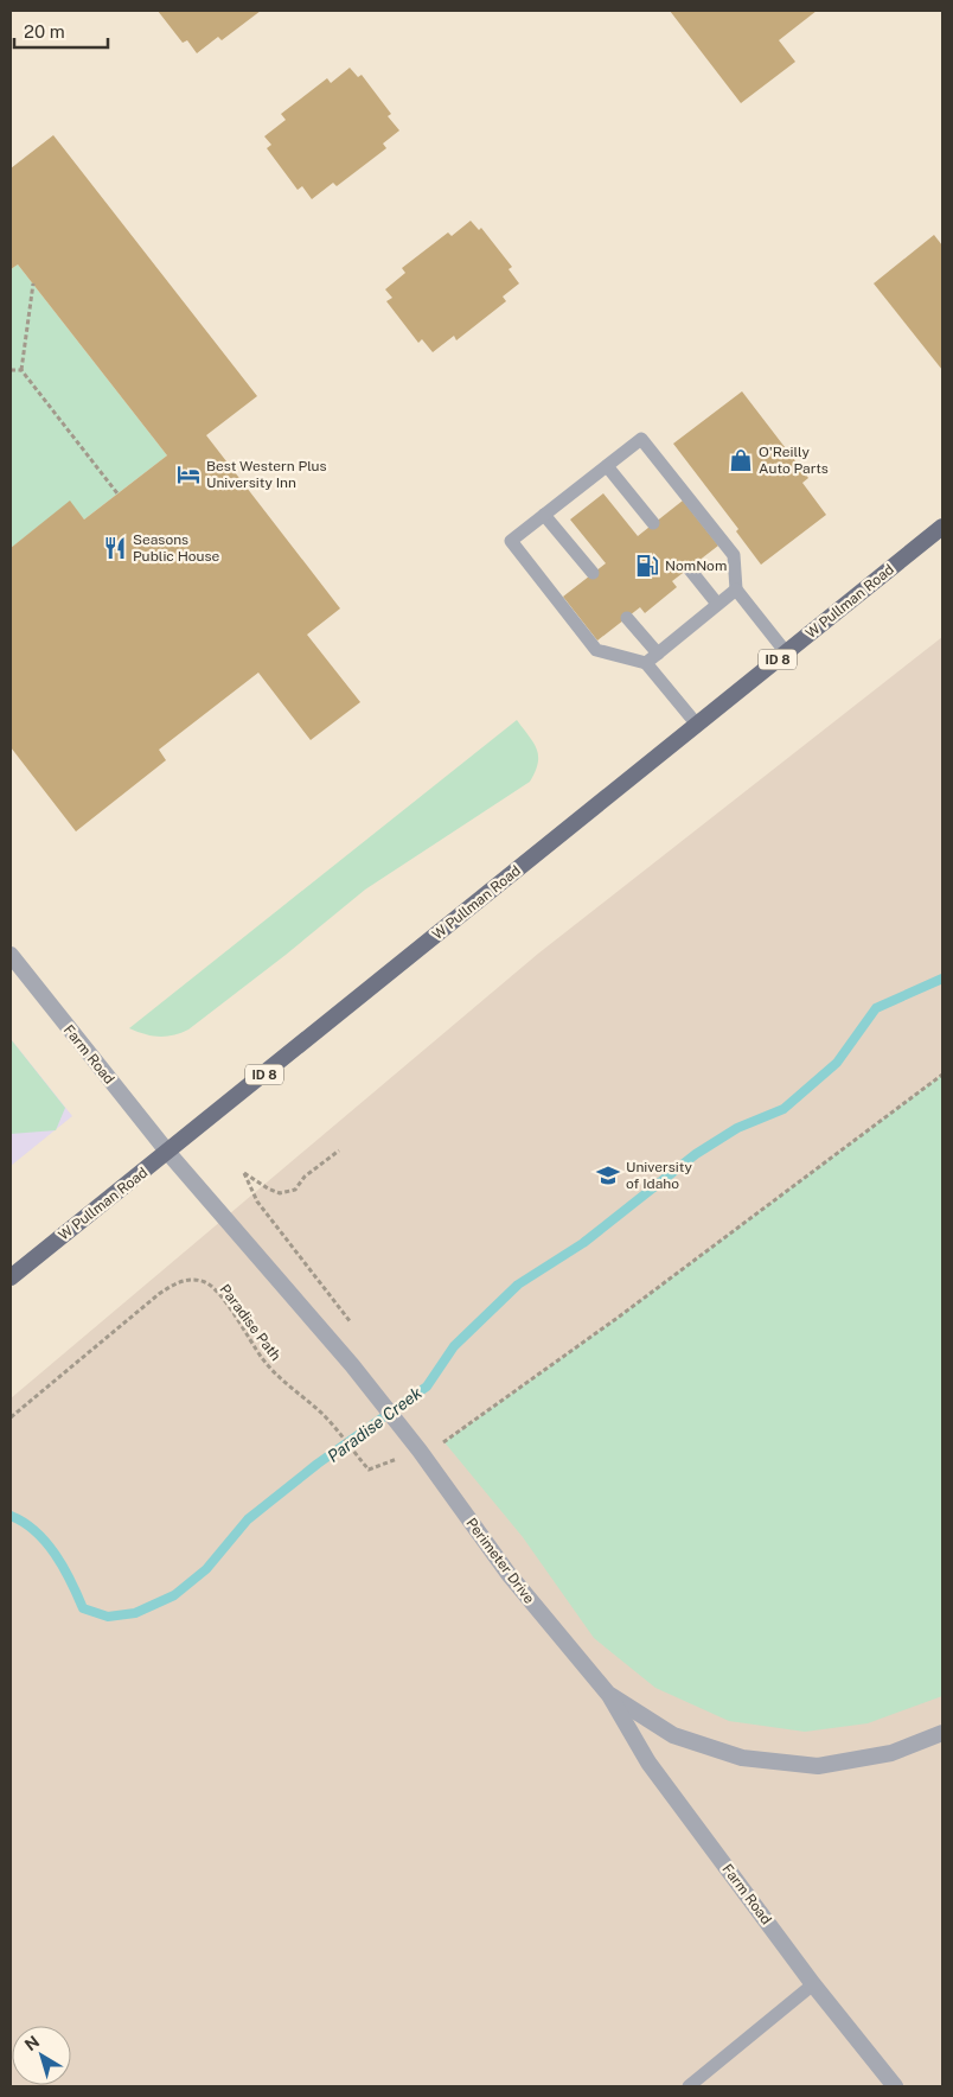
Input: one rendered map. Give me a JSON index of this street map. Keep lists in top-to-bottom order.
{
  "streets": {
    "main road": ["W Pullman Road", "ID 8"],
    "street": ["Farm Road", "Perimeter Drive"],
    "path": ["Paradise Path"]
  },
  "crossings": [
    ["W Pullman Road", "Farm Road"],
    ["W Pullman Road", "Perimeter Drive"],
    ["Farm Road", "Perimeter Drive"]
  ],
  "water": ["Paradise Creek"],
  "places": {
    "shop": ["O'Reilly Auto Parts"],
    "hotel": ["Best Western Plus University Inn"],
    "restaurant": ["Seasons Public House"],
    "fuel station": ["NomNom"],
    "school or university": ["University of Idaho"]
  },
  "scale_bar": "20 m",
  "north": "top left"
}
